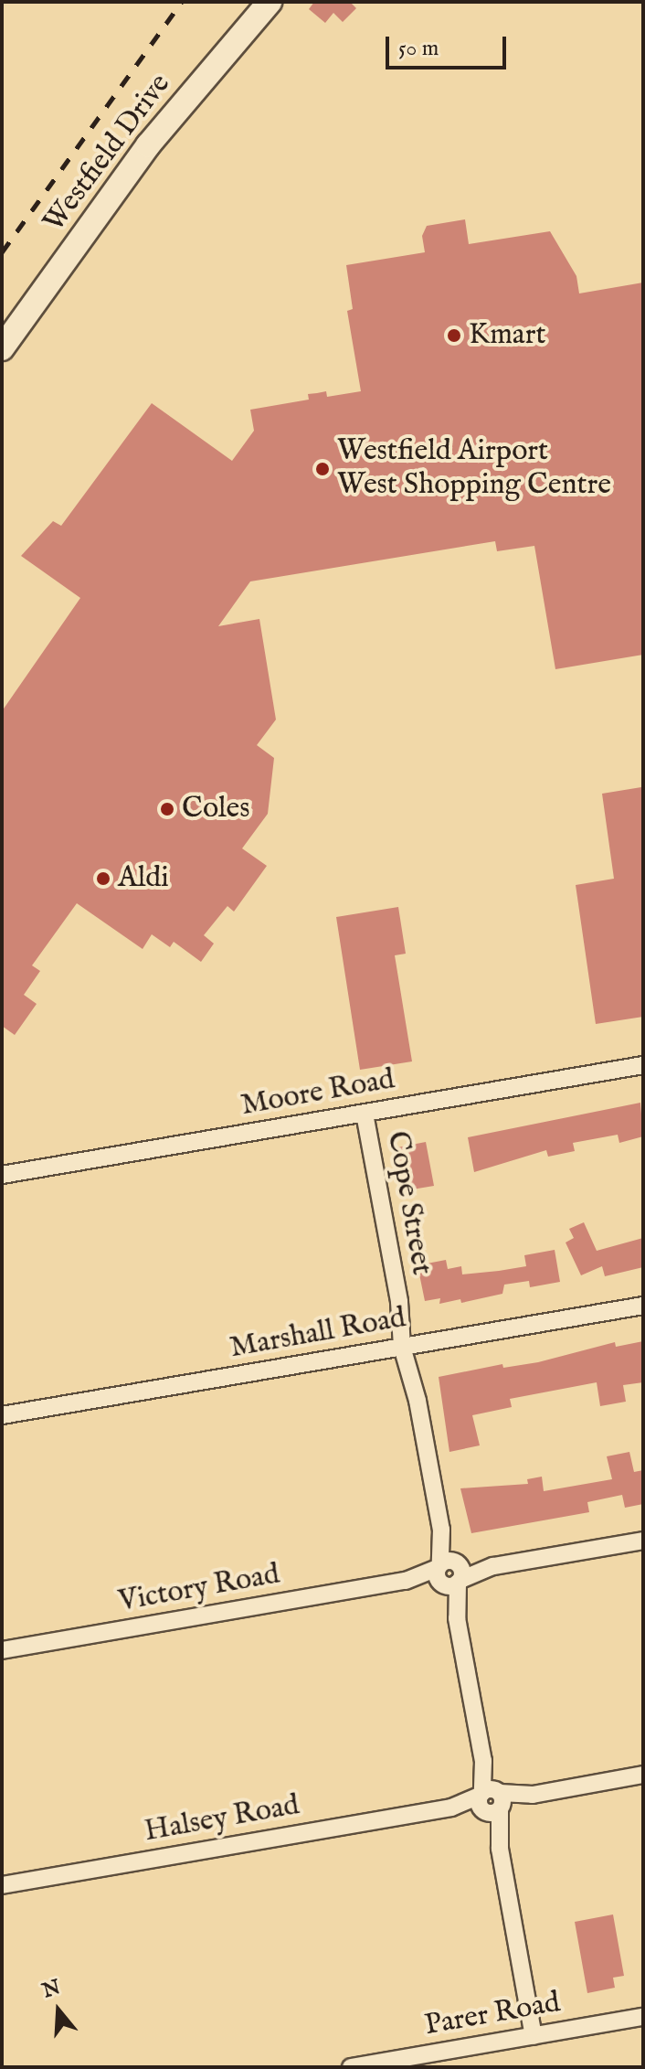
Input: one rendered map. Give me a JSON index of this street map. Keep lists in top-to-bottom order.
{
  "streets": {
    "main road": ["Westfield Drive"],
    "street": [
      "Moore Road",
      "Cope Street",
      "Marshall Road",
      "Victory Road",
      "Halsey Road",
      "Parer Road"
    ]
  },
  "crossings": [
    ["Moore Road", "Cope Street"],
    ["Cope Street", "Marshall Road"],
    ["Cope Street", "Victory Road"],
    ["Cope Street", "Halsey Road"],
    ["Cope Street", "Parer Road"]
  ],
  "places": [
    "Kmart",
    "Westfield Airport West Shopping Centre",
    "Coles",
    "Aldi"
  ],
  "scale_bar": "50 m",
  "north": "top"
}
